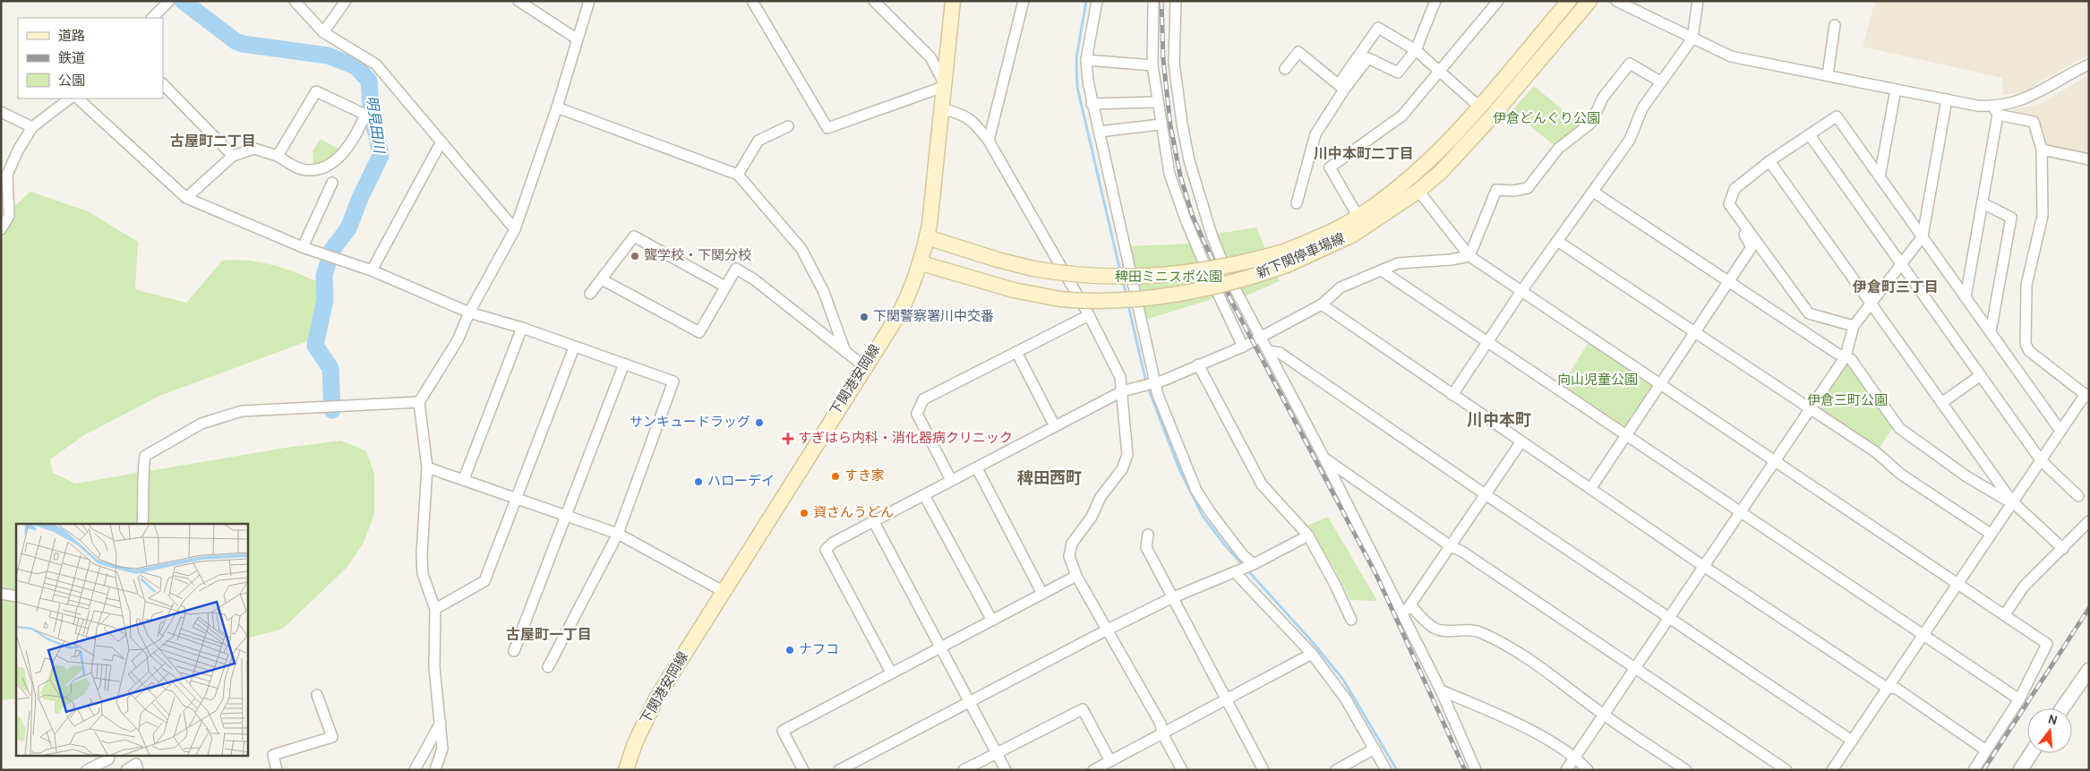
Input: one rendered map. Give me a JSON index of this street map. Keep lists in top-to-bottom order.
{
  "streets": {
    "main road": ["新下関停車場線", "下関港安岡線"]
  },
  "crossings": [
    ["新下関停車場線", "下関港安岡線"]
  ],
  "districts": [
    "古屋町二丁目",
    "川中本町二丁目",
    "伊倉町三丁目",
    "川中本町",
    "稗田西町",
    "古屋町一丁目"
  ],
  "water": ["明見田川"],
  "parks": [
    "伊倉どんぐり公園",
    "稗田ミニスポ公園",
    "向山児童公園",
    "伊倉三町公園"
  ],
  "places": {
    "other": [
      "聾学校・下関分校",
      "下関警察署川中交番",
      "サンキュードラッグ",
      "すき家",
      "ハローデイ",
      "資さんうどん",
      "ナフコ"
    ],
    "health": ["すぎはら内科・消化器病クリニック"]
  },
  "legend": ["道路", "鉄道", "公園"],
  "north": "top"
}
